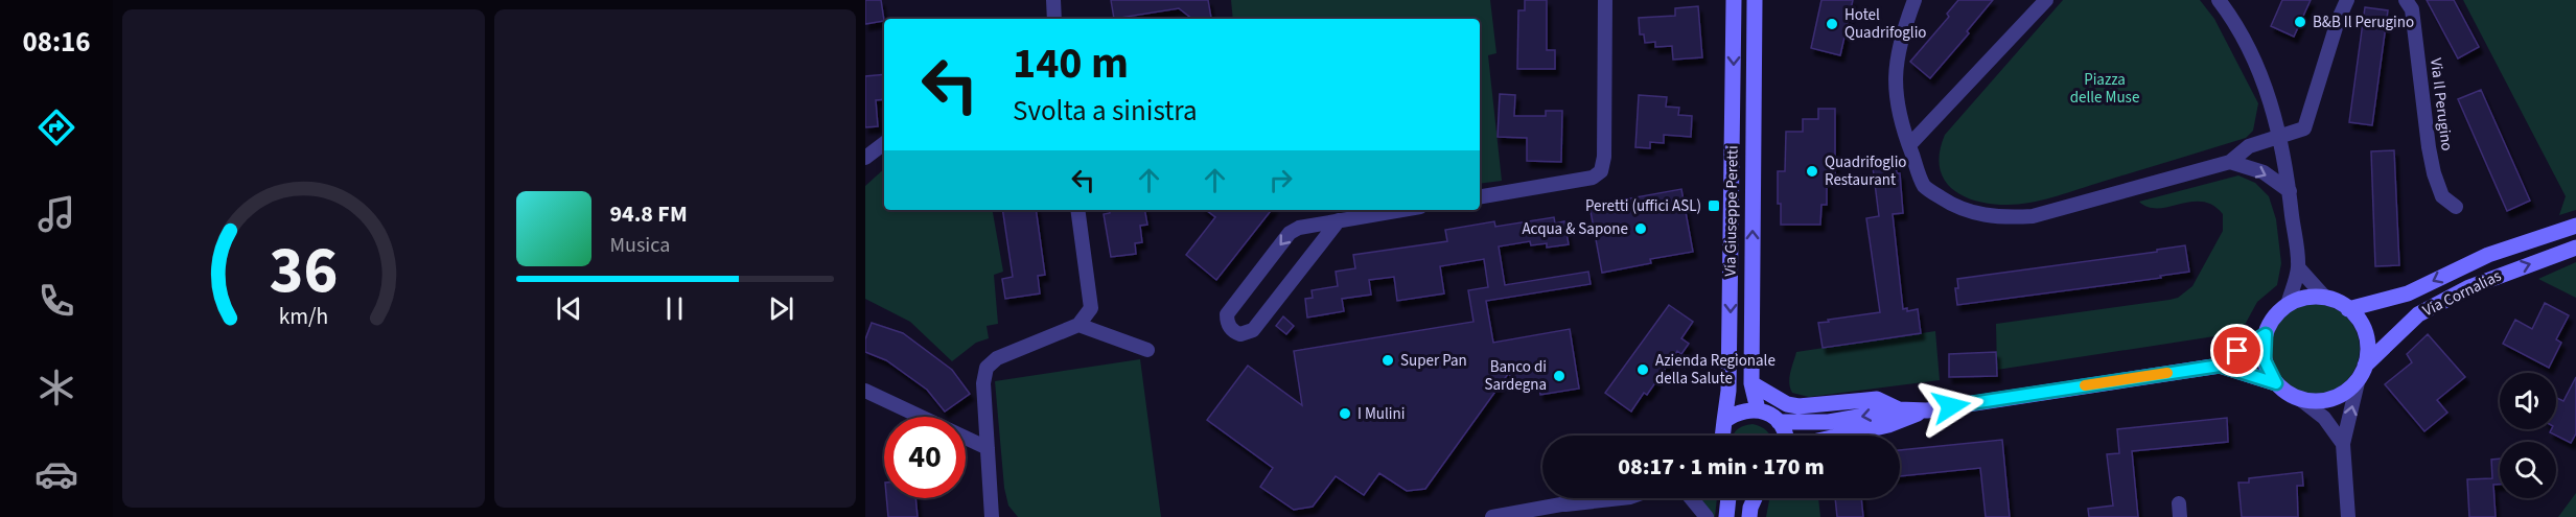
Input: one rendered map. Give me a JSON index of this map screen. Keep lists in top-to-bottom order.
{
  "streets": {
    "street": ["Via Il Perugino", "Via Giuseppe Peretti", "Via Cornalias"]
  },
  "parks": ["Piazza delle Muse"],
  "places": {
    "other": [
      "B&B Il Perugino",
      "Hotel Quadrifoglio",
      "Quadrifoglio Restaurant",
      "Acqua & Sapone",
      "Super Pan",
      "Azienda Regionale della Salute",
      "Banco di Sardegna",
      "I Mulini"
    ],
    "transit": ["Peretti (uffici ASL)"]
  },
  "page": {
    "tabs": "08:16",
    "turn": ["140 m", "Svolta a sinistra"],
    "song": ["94.8 FM", "Musica"],
    "limit": "40",
    "trip": "08:17 · 1 min · 170 m",
    "gauge": ["36", "km/h"]
  }
}
